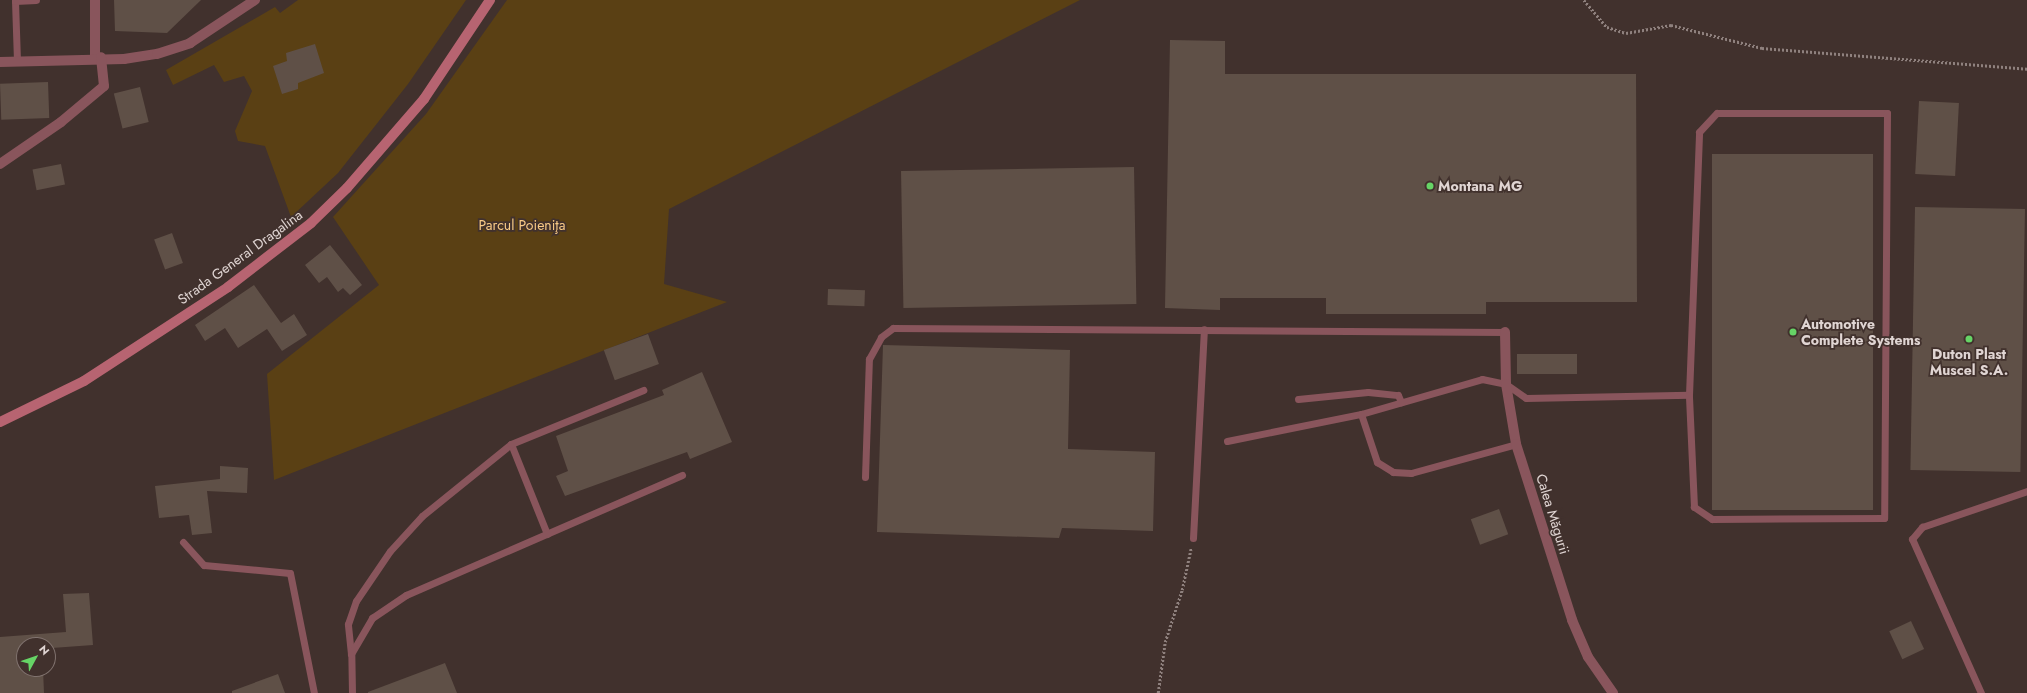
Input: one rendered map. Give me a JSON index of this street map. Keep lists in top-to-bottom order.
{
  "streets": {
    "main road": ["Strada General Dragalina"],
    "street": ["Calea Măgurii"]
  },
  "parks": ["Parcul Poieniţa"],
  "places": ["Montana MG", "Automotive Complete Systems", "Duton Plast Muscel S.A."],
  "north": "top right"
}
